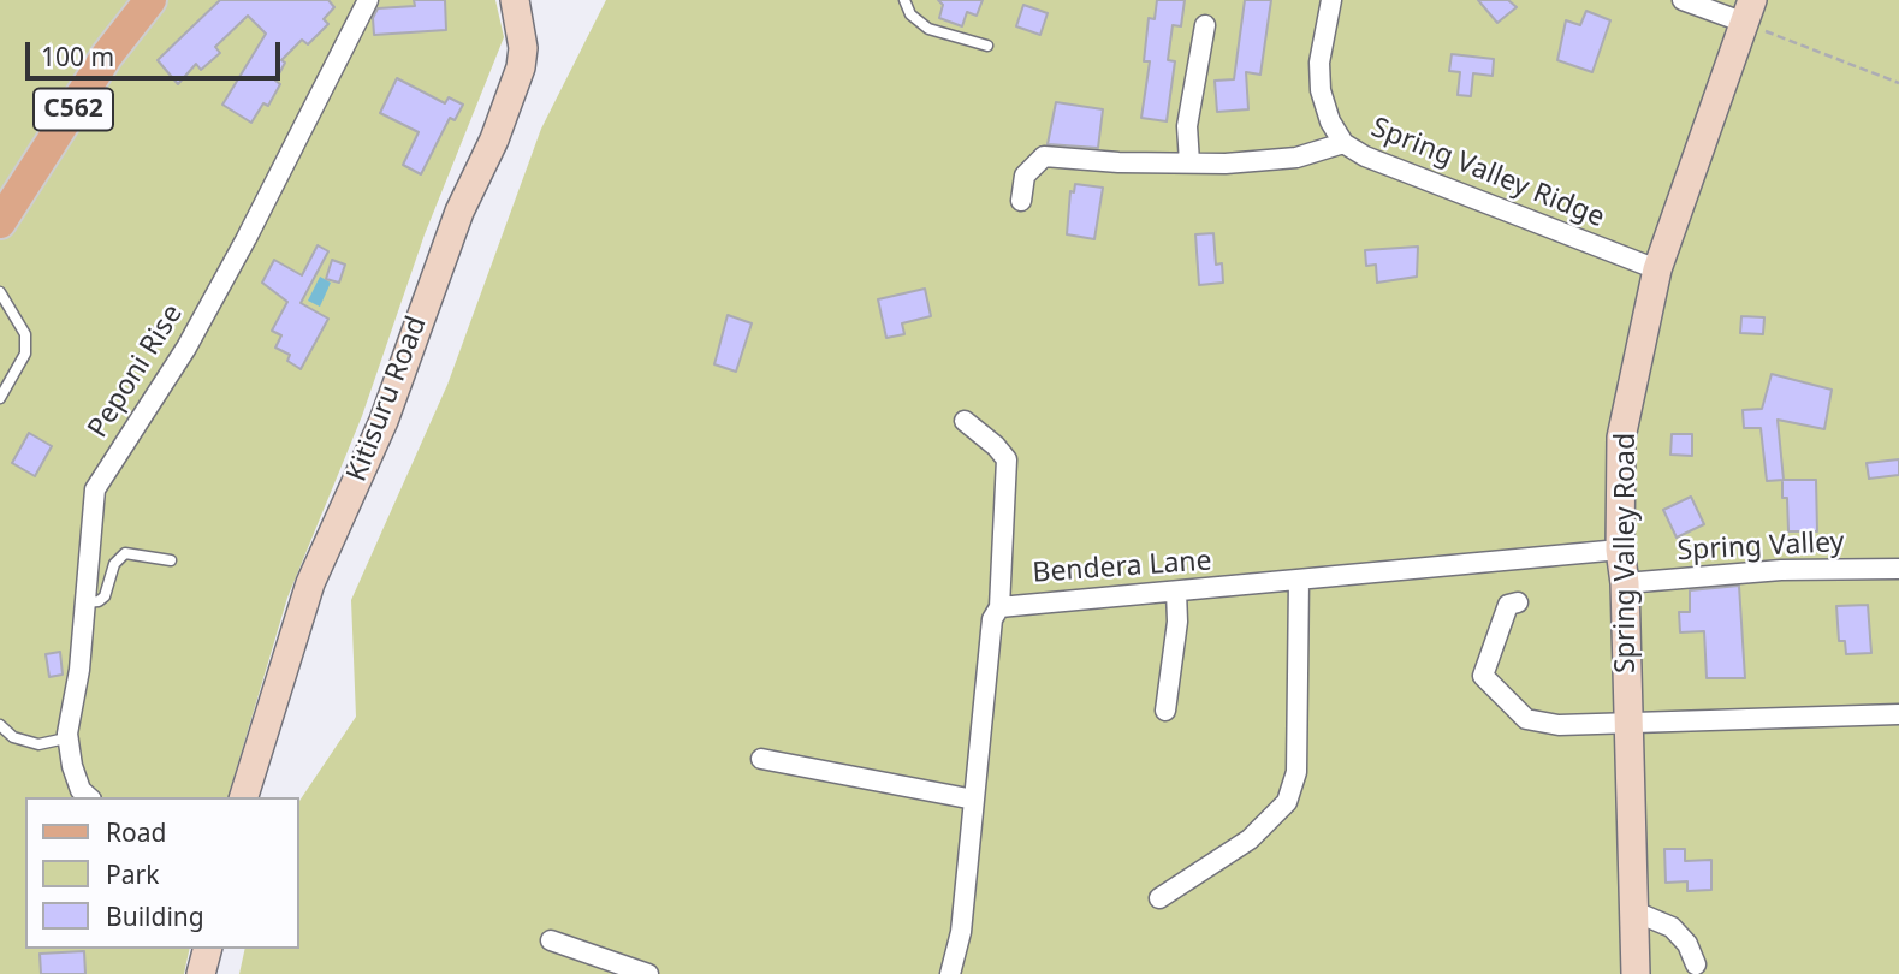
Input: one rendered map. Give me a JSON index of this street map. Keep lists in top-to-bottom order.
{
  "streets": {
    "main road": ["C562"],
    "street": [
      "Spring Valley Ridge",
      "Peponi Rise",
      "Kitisuru Road",
      "Spring Valley",
      "Spring Valley Road",
      "Bendera Lane"
    ]
  },
  "crossings": [
    ["Spring Valley Ridge", "Spring Valley Road"],
    ["Spring Valley", "Spring Valley Road"],
    ["Spring Valley Road", "Bendera Lane"]
  ],
  "legend": ["Road", "Park", "Building"],
  "scale_bar": "100 m"
}
